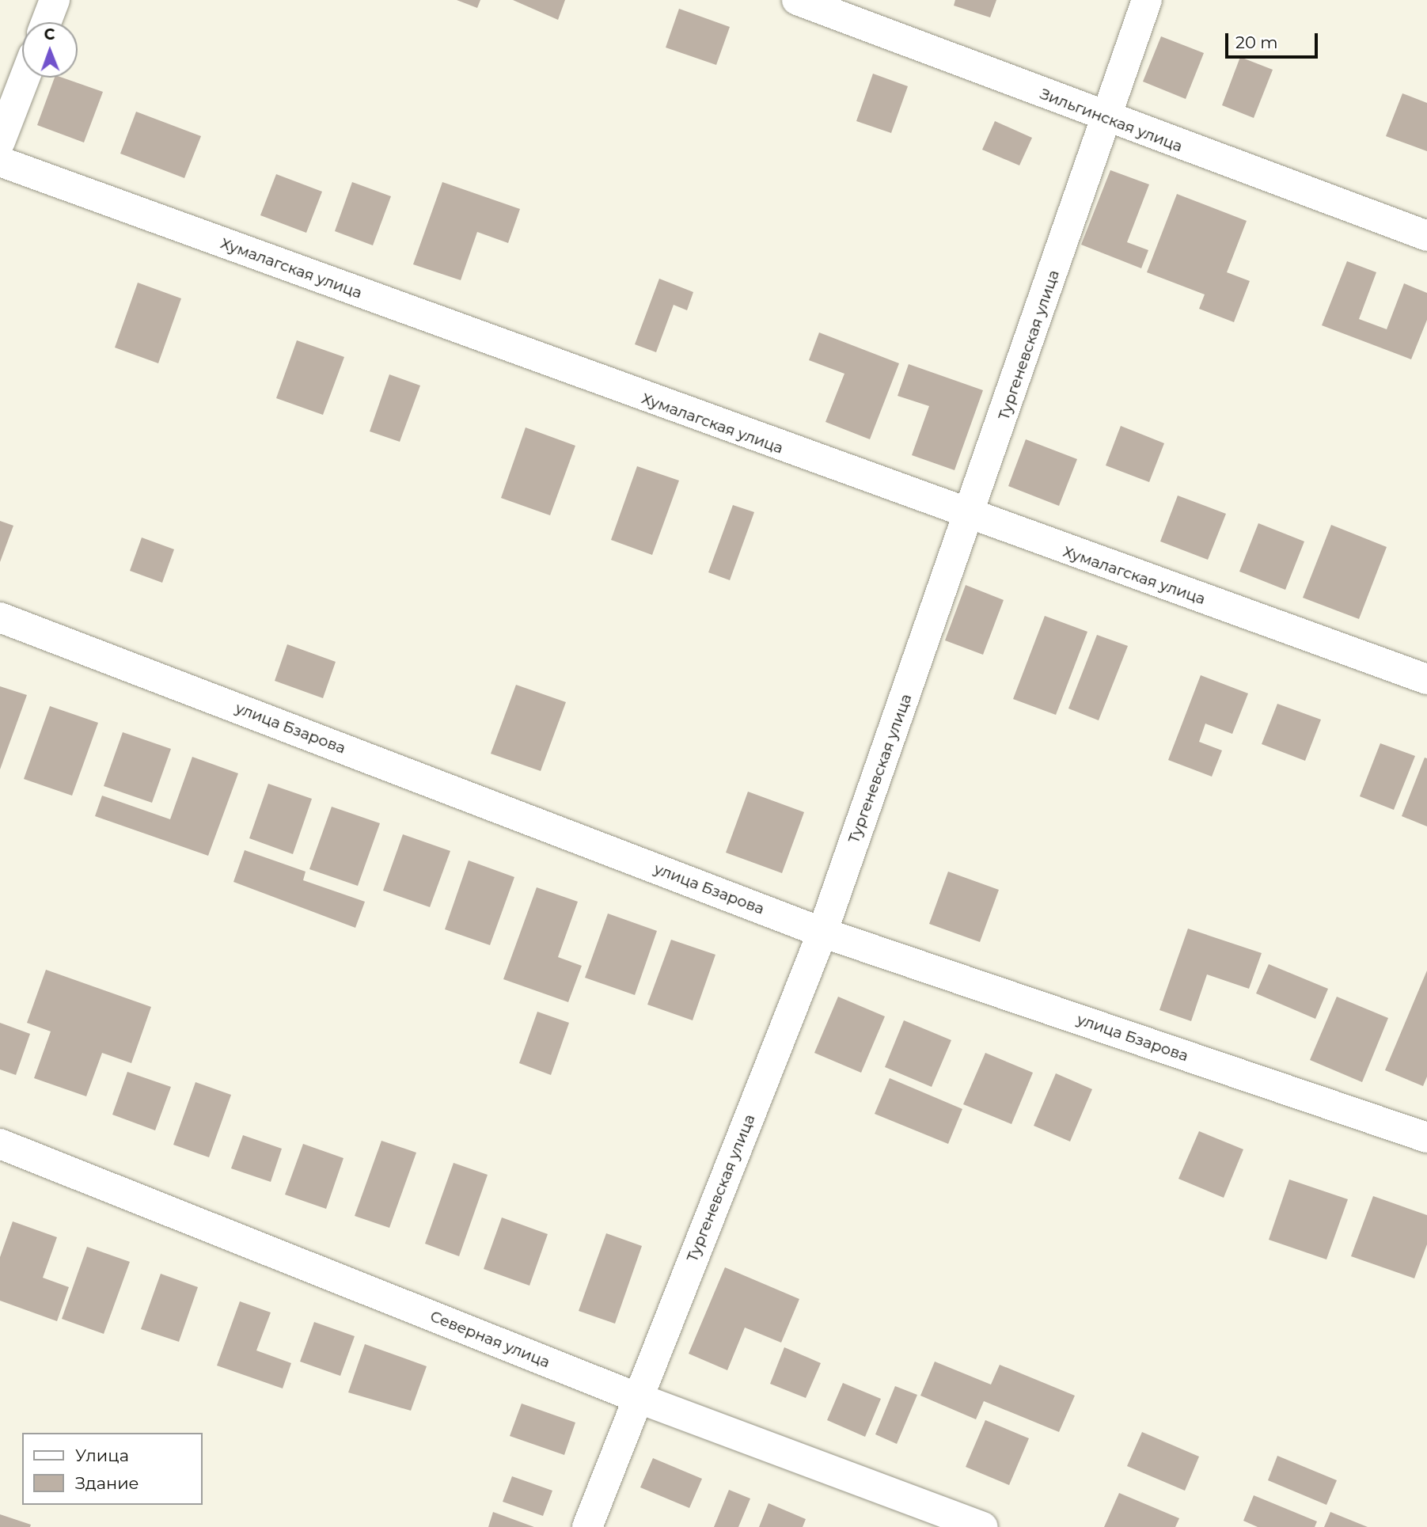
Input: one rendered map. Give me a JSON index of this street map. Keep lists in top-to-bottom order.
{
  "streets": {
    "street": [
      "Зильгинская улица",
      "Хумалагская улица",
      "Тургеневская улица",
      "улица Бзарова",
      "Северная улица"
    ]
  },
  "crossings": [
    ["Зильгинская улица", "Тургеневская улица"],
    ["Хумалагская улица", "Тургеневская улица"],
    ["Тургеневская улица", "улица Бзарова"],
    ["Тургеневская улица", "Северная улица"]
  ],
  "legend": ["Улица", "Здание"],
  "scale_bar": "20 m",
  "north": "top"
}
